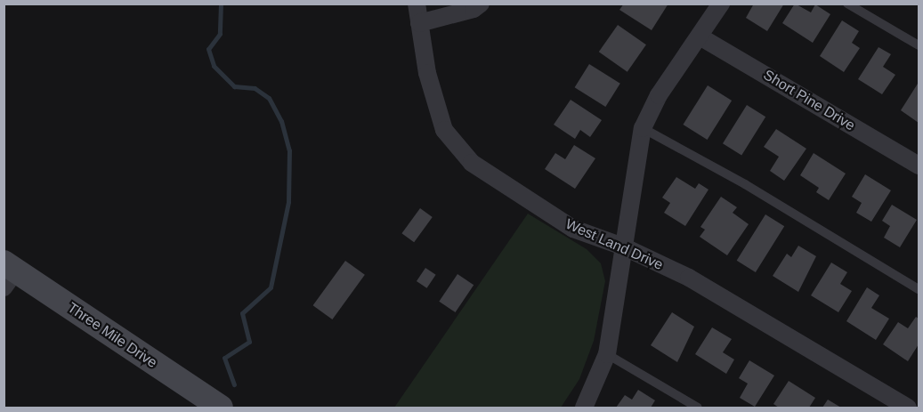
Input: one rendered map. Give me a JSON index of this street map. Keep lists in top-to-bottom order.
{
  "streets": {
    "main road": ["Three Mile Drive"],
    "street": ["Short Pine Drive", "West Land Drive"]
  }
}
